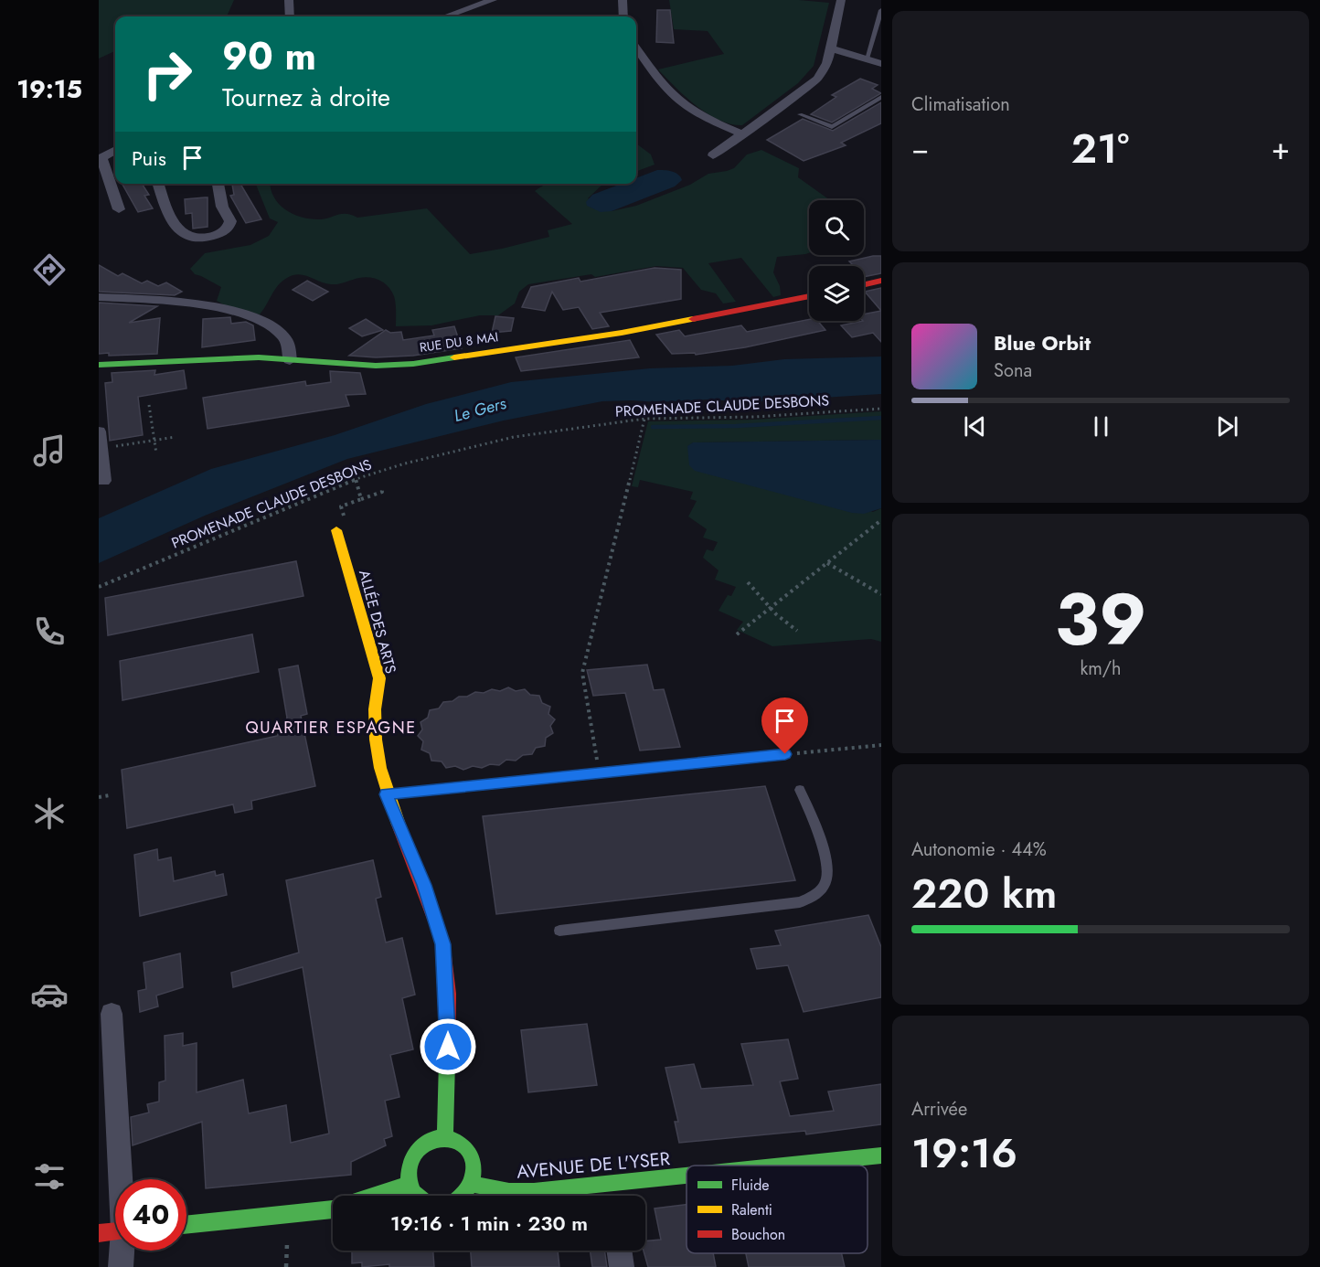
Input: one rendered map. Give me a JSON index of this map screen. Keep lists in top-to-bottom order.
{
  "streets": {
    "street": ["RUE DU 8 MAI", "ALLÉE DES ARTS", "AVENUE DE L'YSER"],
    "path": ["PROMENADE CLAUDE DESBONS"]
  },
  "districts": ["QUARTIER ESPAGNE"],
  "water": ["Le Gers"],
  "legend": ["Fluide", "Ralenti", "Bouchon"],
  "page": {
    "tabs": "19:15",
    "tile": [
      "Climatisation",
      ["39", "km/h"],
      ["Autonomie · 44%", "220 km"],
      ["Arrivée", "19:16"]
    ],
    "turn": ["90 m", "Tournez à droite"],
    "heat": ["−", "21°", "+"],
    "then": "Puis",
    "song": ["Blue Orbit", "Sona"],
    "limit": "40",
    "trip": "19:16 · 1 min · 230 m"
  }
}
